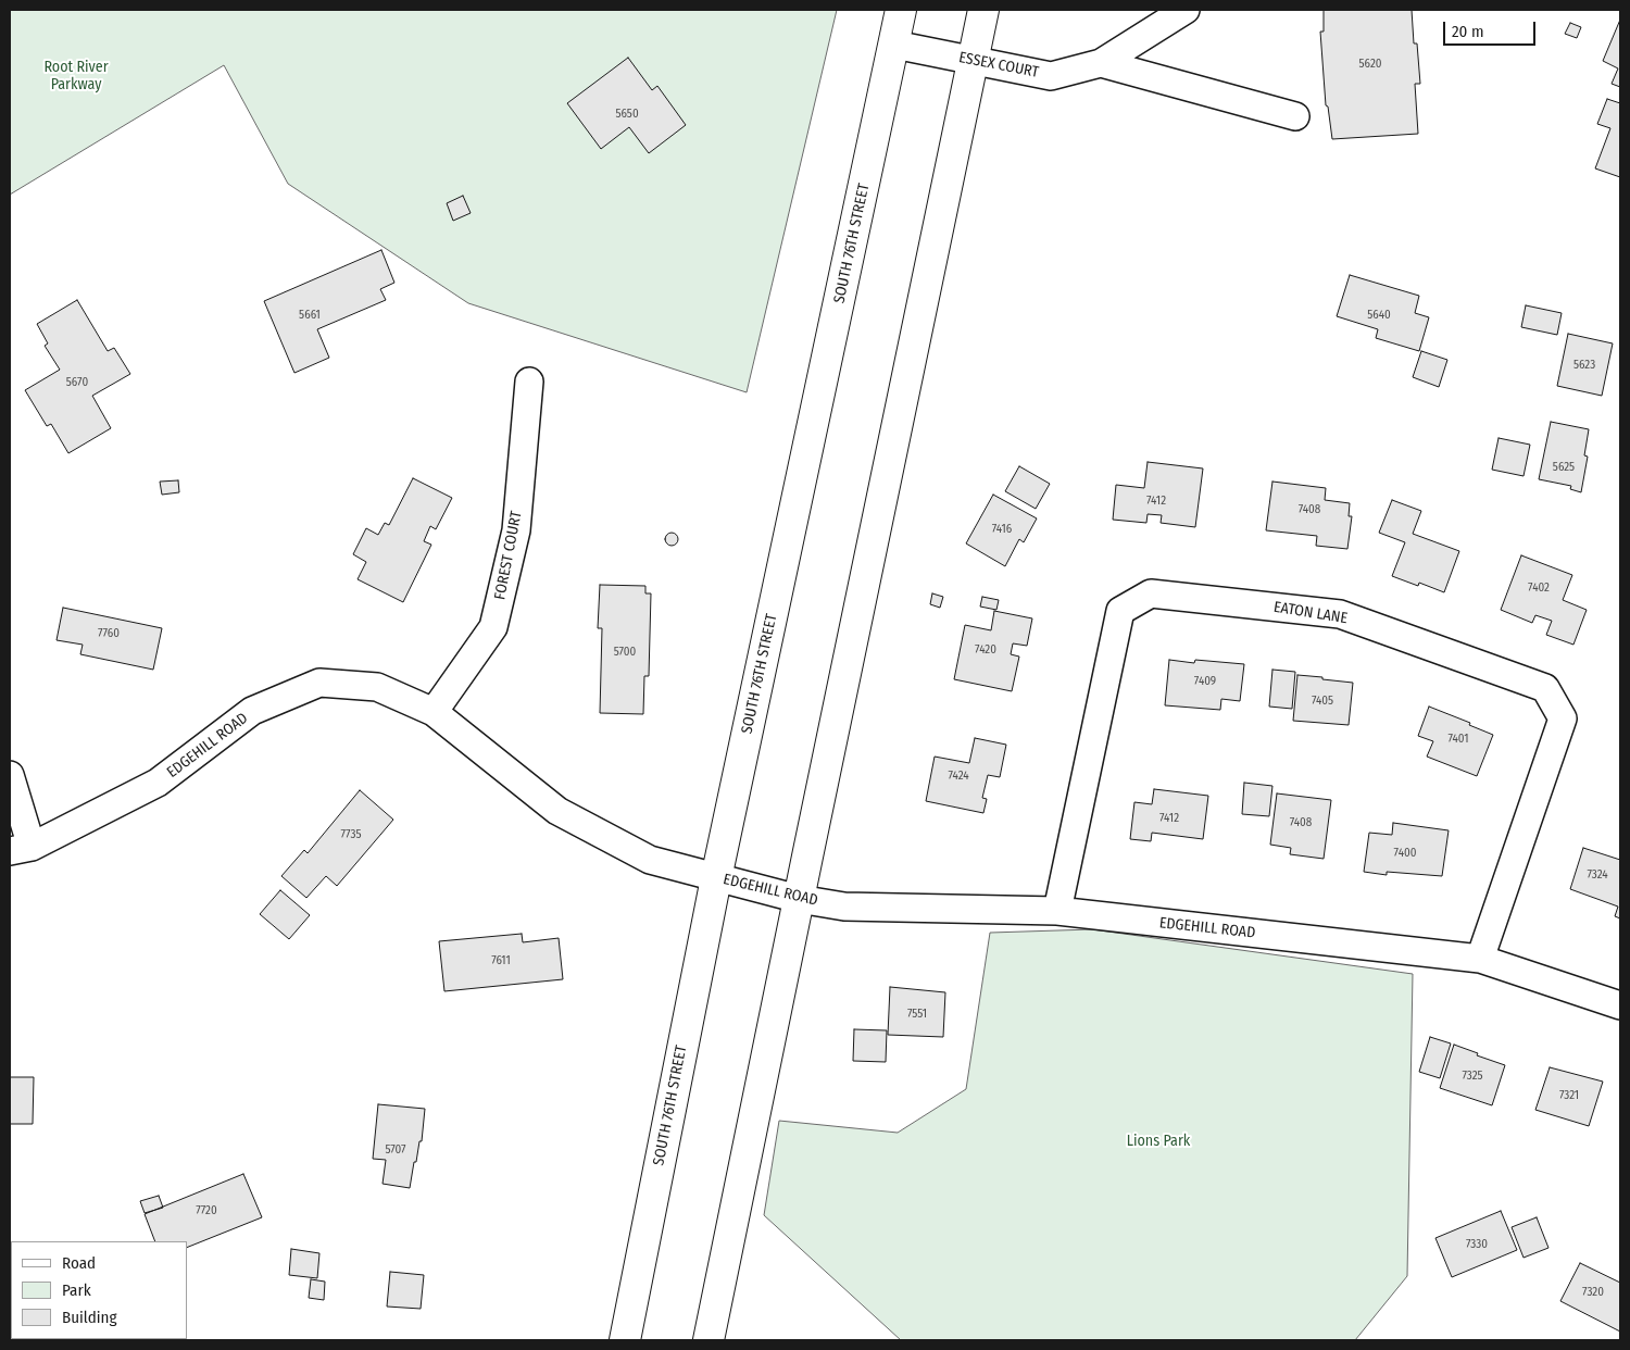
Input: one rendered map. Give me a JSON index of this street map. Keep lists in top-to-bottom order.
{
  "streets": {
    "main road": ["SOUTH 76TH STREET"],
    "street": [
      "ESSEX COURT",
      "FOREST COURT",
      "EATON LANE",
      "EDGEHILL ROAD"
    ]
  },
  "crossings": [
    ["ESSEX COURT", "SOUTH 76TH STREET"],
    ["SOUTH 76TH STREET", "EDGEHILL ROAD"],
    ["FOREST COURT", "EDGEHILL ROAD"],
    ["EATON LANE", "EDGEHILL ROAD"]
  ],
  "parks": ["Root River Parkway", "Lions Park"],
  "house_numbers": [
    "5620",
    "5650",
    "5661",
    "5640",
    "5623",
    "5670",
    "5625",
    "7412",
    "7408",
    "7416",
    "7402",
    "7760",
    "7420",
    "5700",
    "7409",
    "7405",
    "7401",
    "7424",
    "7412",
    "7408",
    "7735",
    "7400",
    "7324",
    "7611",
    "7551",
    "7325",
    "7321",
    "5707",
    "7720",
    "7330",
    "7320"
  ],
  "legend": ["Road", "Park", "Building"],
  "scale_bar": "20 m"
}
